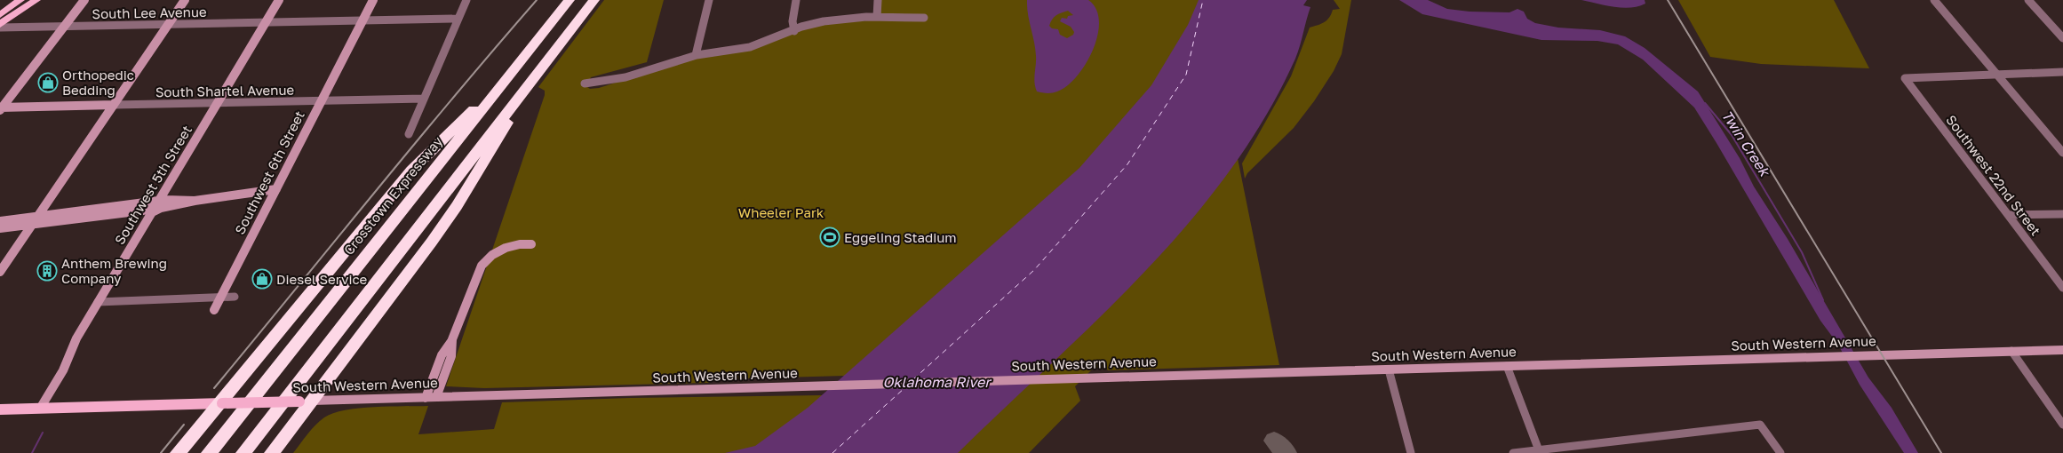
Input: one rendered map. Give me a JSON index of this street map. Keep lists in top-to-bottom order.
{
  "streets": {
    "highway": ["Crosstown Expressway"],
    "main road": [
      "South Shartel Avenue",
      "Southwest 6th Street",
      "Southwest 5th Street",
      "South Western Avenue"
    ],
    "street": ["South Lee Avenue", "Southwest 22nd Street"]
  },
  "crossings": [
    ["South Lee Avenue", "Southwest 6th Street"],
    ["South Lee Avenue", "Southwest 5th Street"],
    ["South Shartel Avenue", "Southwest 6th Street"],
    ["South Shartel Avenue", "Southwest 5th Street"],
    ["Southwest 5th Street", "South Western Avenue"]
  ],
  "water": ["Twin Creek", "Oklahoma River"],
  "parks": ["Wheeler Park"],
  "places": {
    "shop": ["Orthopedic Bedding", "Diesel Service"],
    "sports": ["Eggeling Stadium"],
    "building": ["Anthem Brewing Company"]
  }
}
